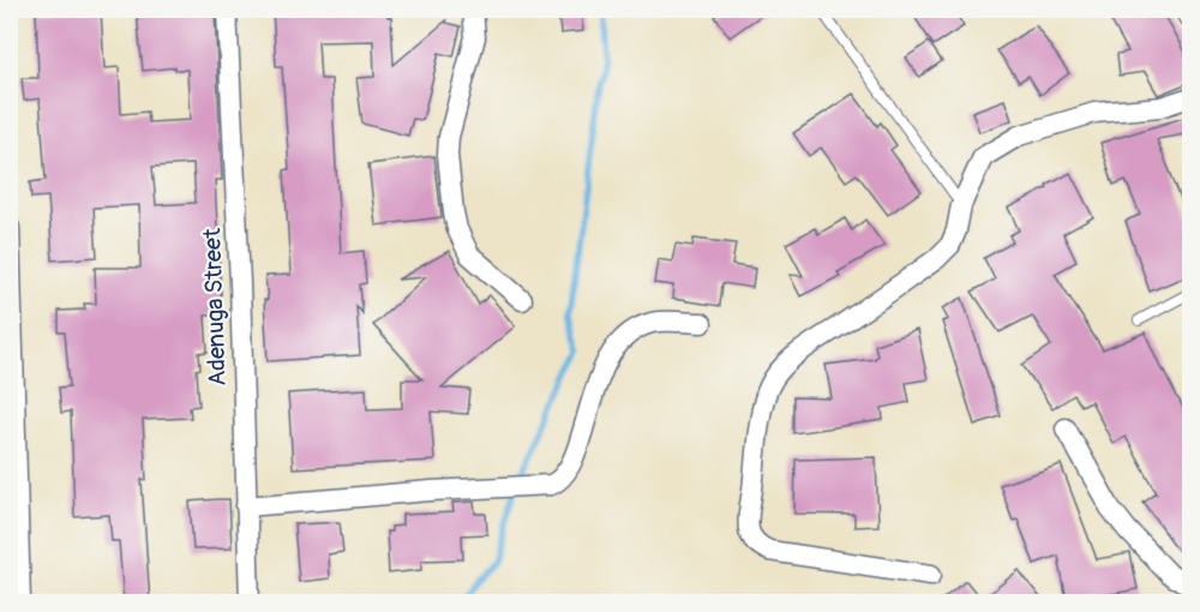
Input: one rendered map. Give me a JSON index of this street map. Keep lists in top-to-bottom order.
{
  "streets": {
    "street": ["Adenuga Street"]
  }
}
